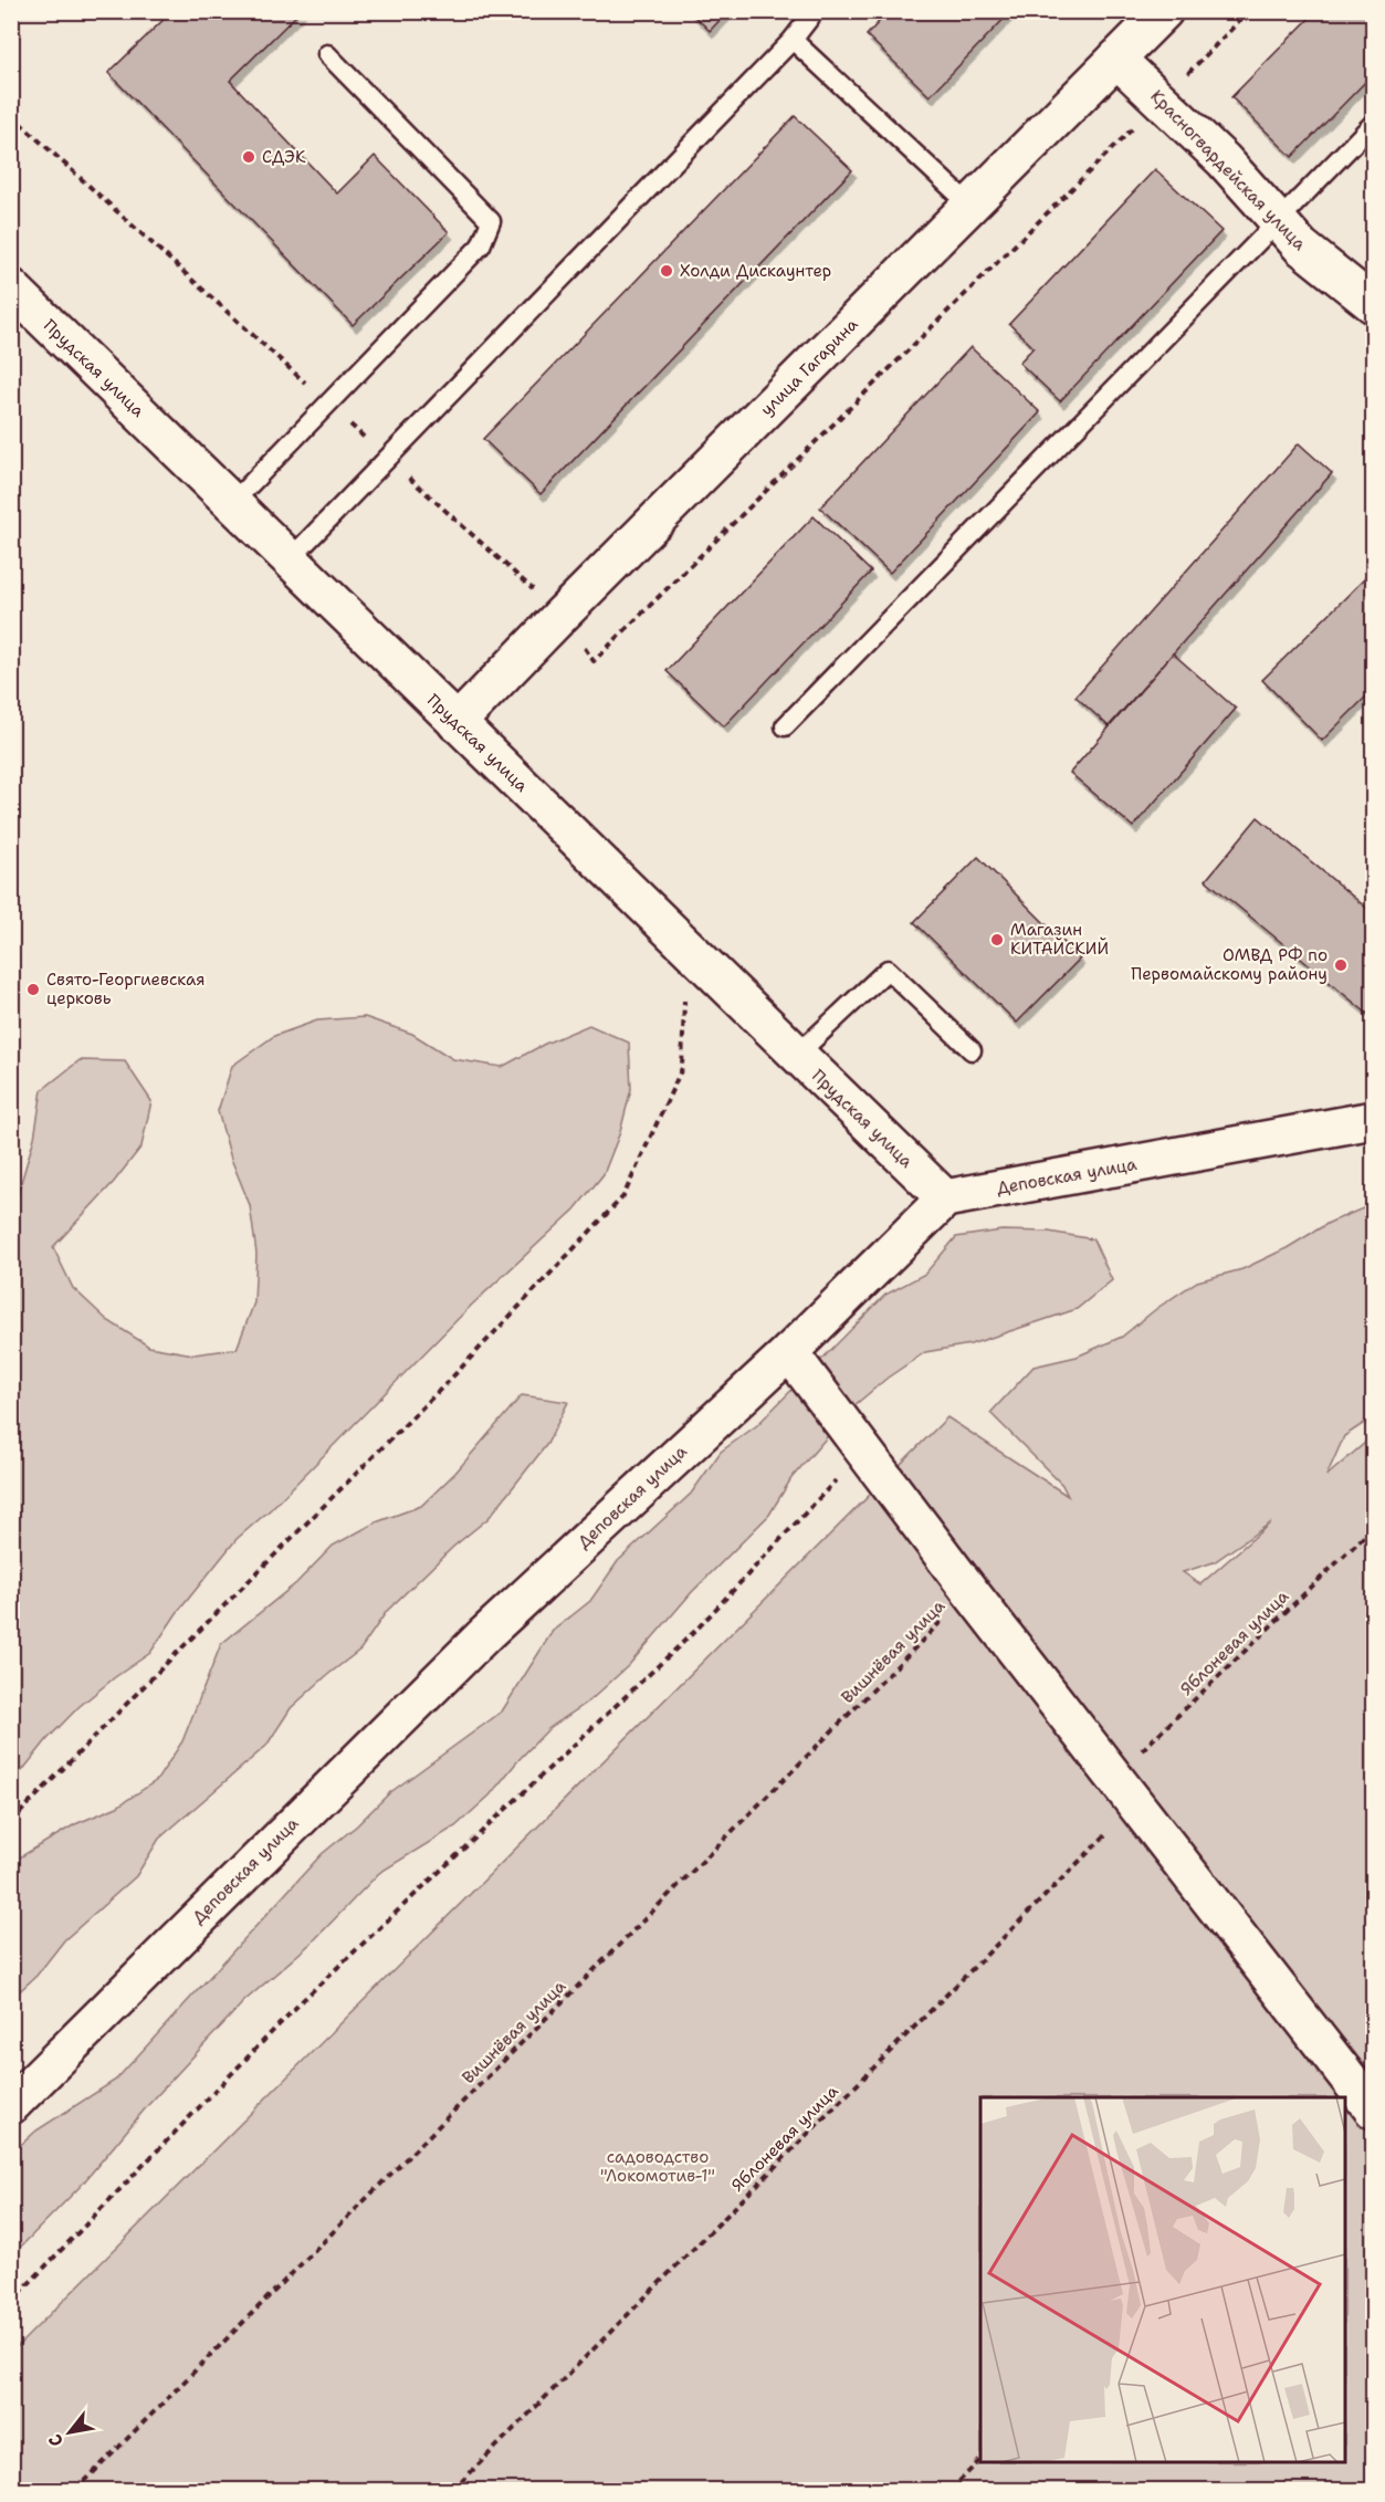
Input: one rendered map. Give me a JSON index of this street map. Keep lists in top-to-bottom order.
{
  "streets": {
    "street": [
      "Красногвардейская улица",
      "улица Гагарина",
      "Прудская улица",
      "Деповская улица"
    ],
    "path": ["Яблоневая улица", "Вишнёвая улица"]
  },
  "crossings": [
    ["Красногвардейская улица", "улица Гагарина"],
    ["улица Гагарина", "Прудская улица"],
    ["Прудская улица", "Деповская улица"]
  ],
  "parks": ["садоводство \"Локомотив-1\""],
  "places": [
    "СДЭК",
    "Холди Дискаунтер",
    "Магазин КИТАЙСКИЙ",
    "ОМВД РФ по Первомайскому району",
    "Свято-Георгиевская церковь"
  ],
  "north": "bottom left"
}
